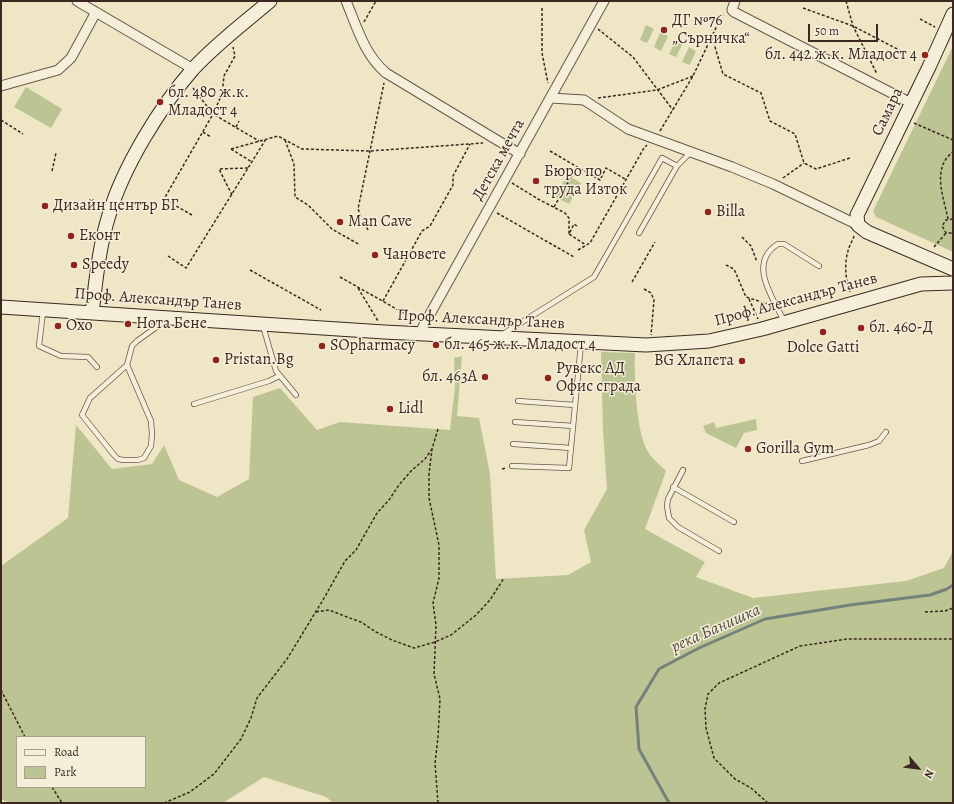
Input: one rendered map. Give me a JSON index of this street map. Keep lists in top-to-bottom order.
{
  "streets": {
    "street": ["Самара", "Детска мечта", "Проф. Александър Танев"]
  },
  "crossings": [
    ["Детска мечта", "Проф. Александър Танев"]
  ],
  "water": ["река Банишка"],
  "places": [
    "ДГ №76 „Сърничка“",
    "бл. 442 ж.к. Младост 4",
    "бл. 480 ж.к. Младост 4",
    "Бюро по труда Изток",
    "Дизайн център БГ",
    "Billa",
    "Man Cave",
    "Еконт",
    "Чановете",
    "Speedy",
    "Нота Бене",
    "Охо",
    "бл. 460-Д",
    "Dolce Gatti",
    "бл. 465 ж.к. Младост 4",
    "SOpharmacy",
    "Pristan.Bg",
    "BG Хлапета",
    "бл. 463А",
    "Рувекс АД Офис сграда",
    "Lidl",
    "Gorilla Gym"
  ],
  "legend": ["Road", "Park"],
  "scale_bar": "50 m",
  "north": "bottom right"
}
